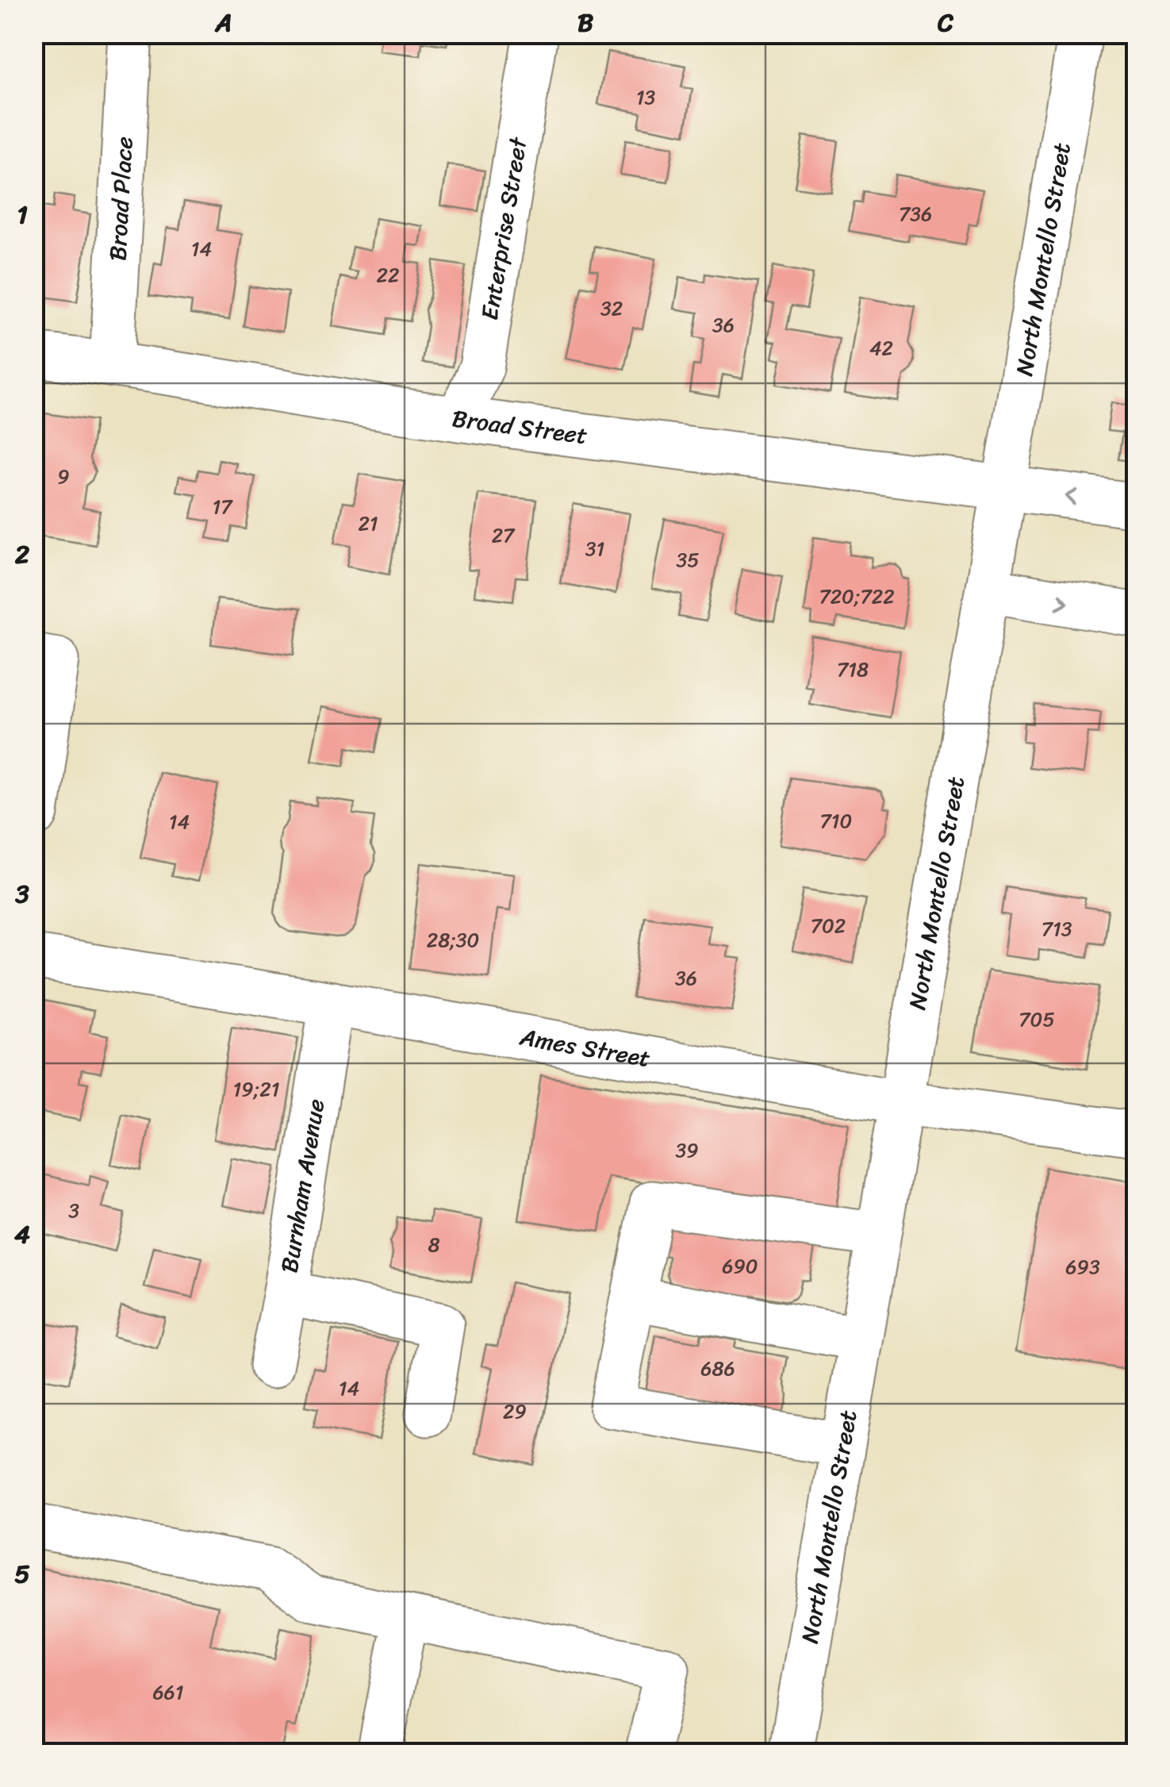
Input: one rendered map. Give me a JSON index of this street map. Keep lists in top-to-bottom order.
{
  "streets": {
    "street": [
      "Broad Place",
      "Enterprise Street",
      "North Montello Street",
      "Broad Street",
      "Ames Street",
      "Burnham Avenue"
    ]
  },
  "crossings": [
    ["Broad Place", "Broad Street"],
    ["Enterprise Street", "Broad Street"],
    ["North Montello Street", "Broad Street"],
    ["North Montello Street", "Ames Street"],
    ["Ames Street", "Burnham Avenue"]
  ],
  "house_numbers": [
    "13",
    "736",
    "14",
    "22",
    "32",
    "36",
    "42",
    "9",
    "17",
    "21",
    "27",
    "31",
    "35",
    "720;722",
    "718",
    "710",
    "14",
    "702",
    "713",
    "28;30",
    "36",
    "705",
    "19;21",
    "39",
    "3",
    "8",
    "690",
    "693",
    "686",
    "14",
    "29",
    "661"
  ],
  "grid": {
    "columns": ["A", "B", "C"],
    "rows": [
      "1",
      "2",
      "3",
      "4",
      "5"
    ]
  }
}
